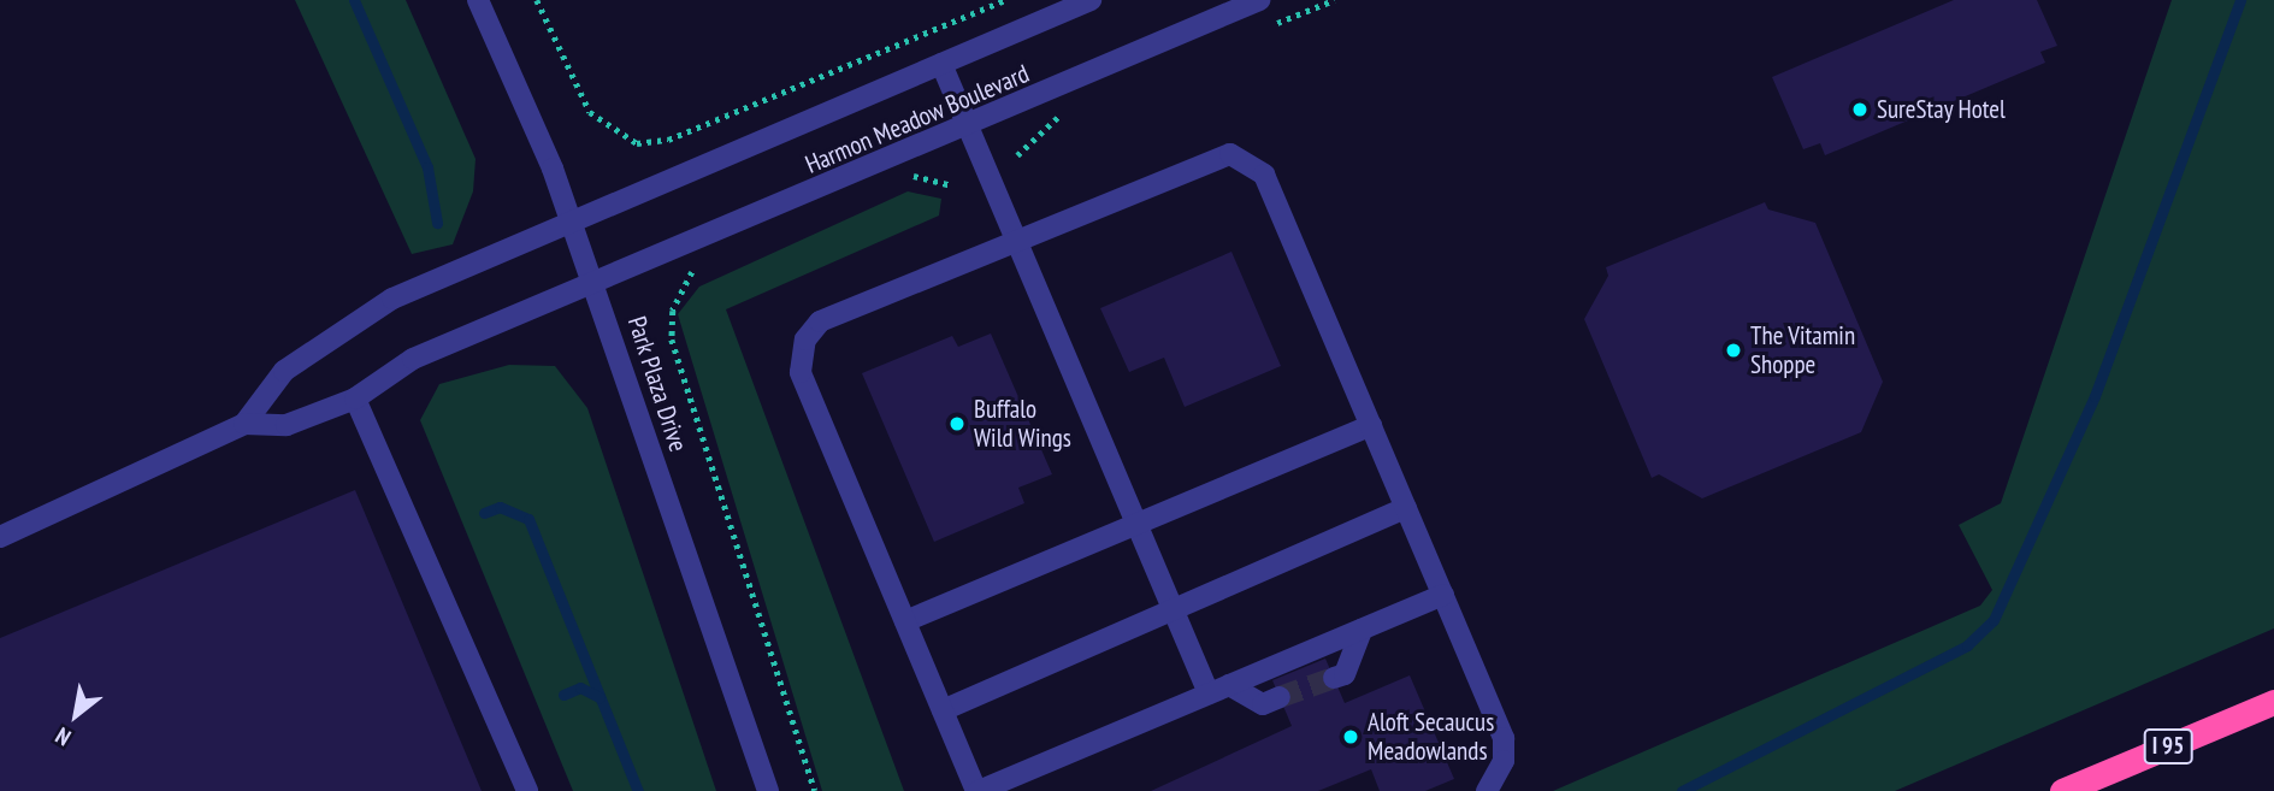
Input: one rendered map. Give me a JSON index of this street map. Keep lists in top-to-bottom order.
{
  "streets": {
    "highway": ["I 95"],
    "street": ["Harmon Meadow Boulevard", "Park Plaza Drive"]
  },
  "crossings": [
    ["Harmon Meadow Boulevard", "Park Plaza Drive"]
  ],
  "places": [
    "SureStay Hotel",
    "The Vitamin Shoppe",
    "Buffalo Wild Wings",
    "Aloft Secaucus Meadowlands"
  ],
  "north": "bottom left"
}
